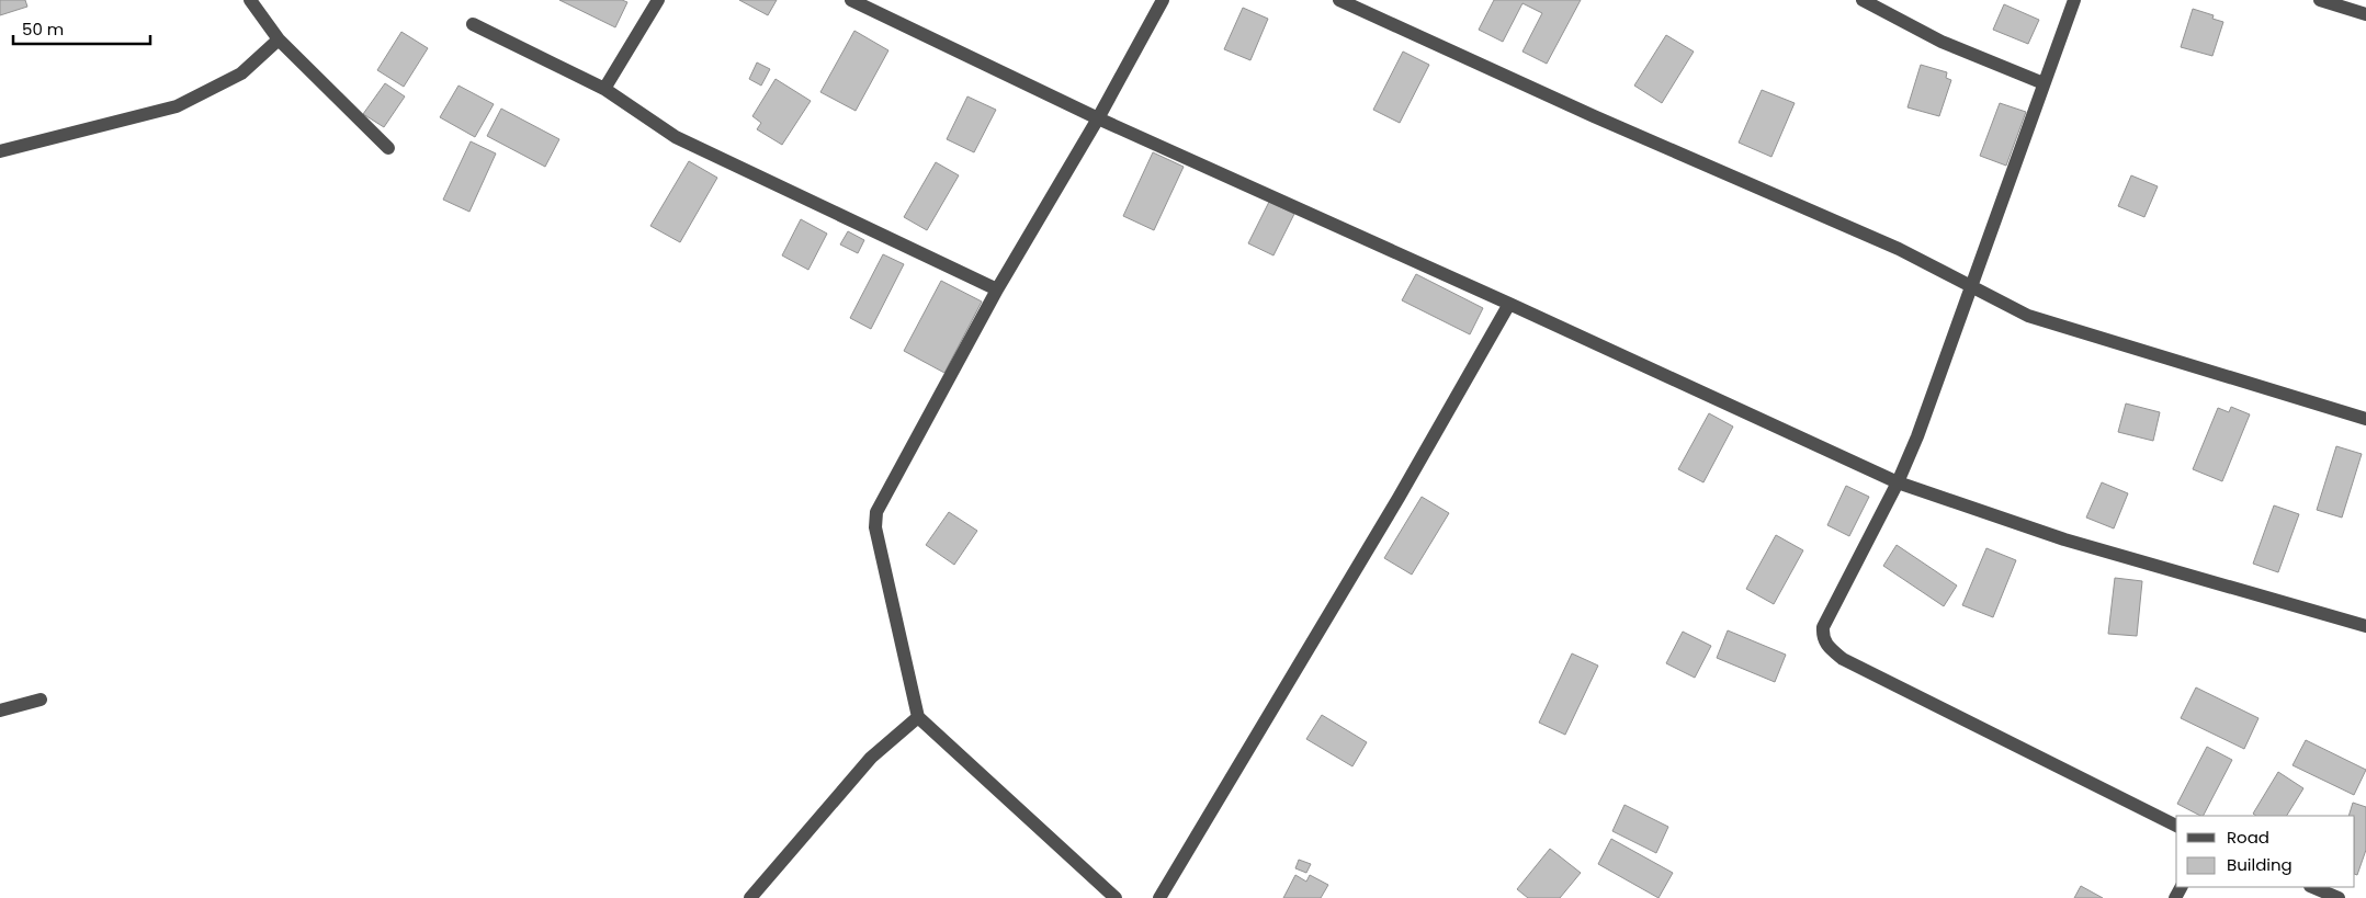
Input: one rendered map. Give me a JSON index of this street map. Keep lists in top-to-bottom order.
{
  "legend": ["Road", "Building"],
  "scale_bar": "50 m"
}
